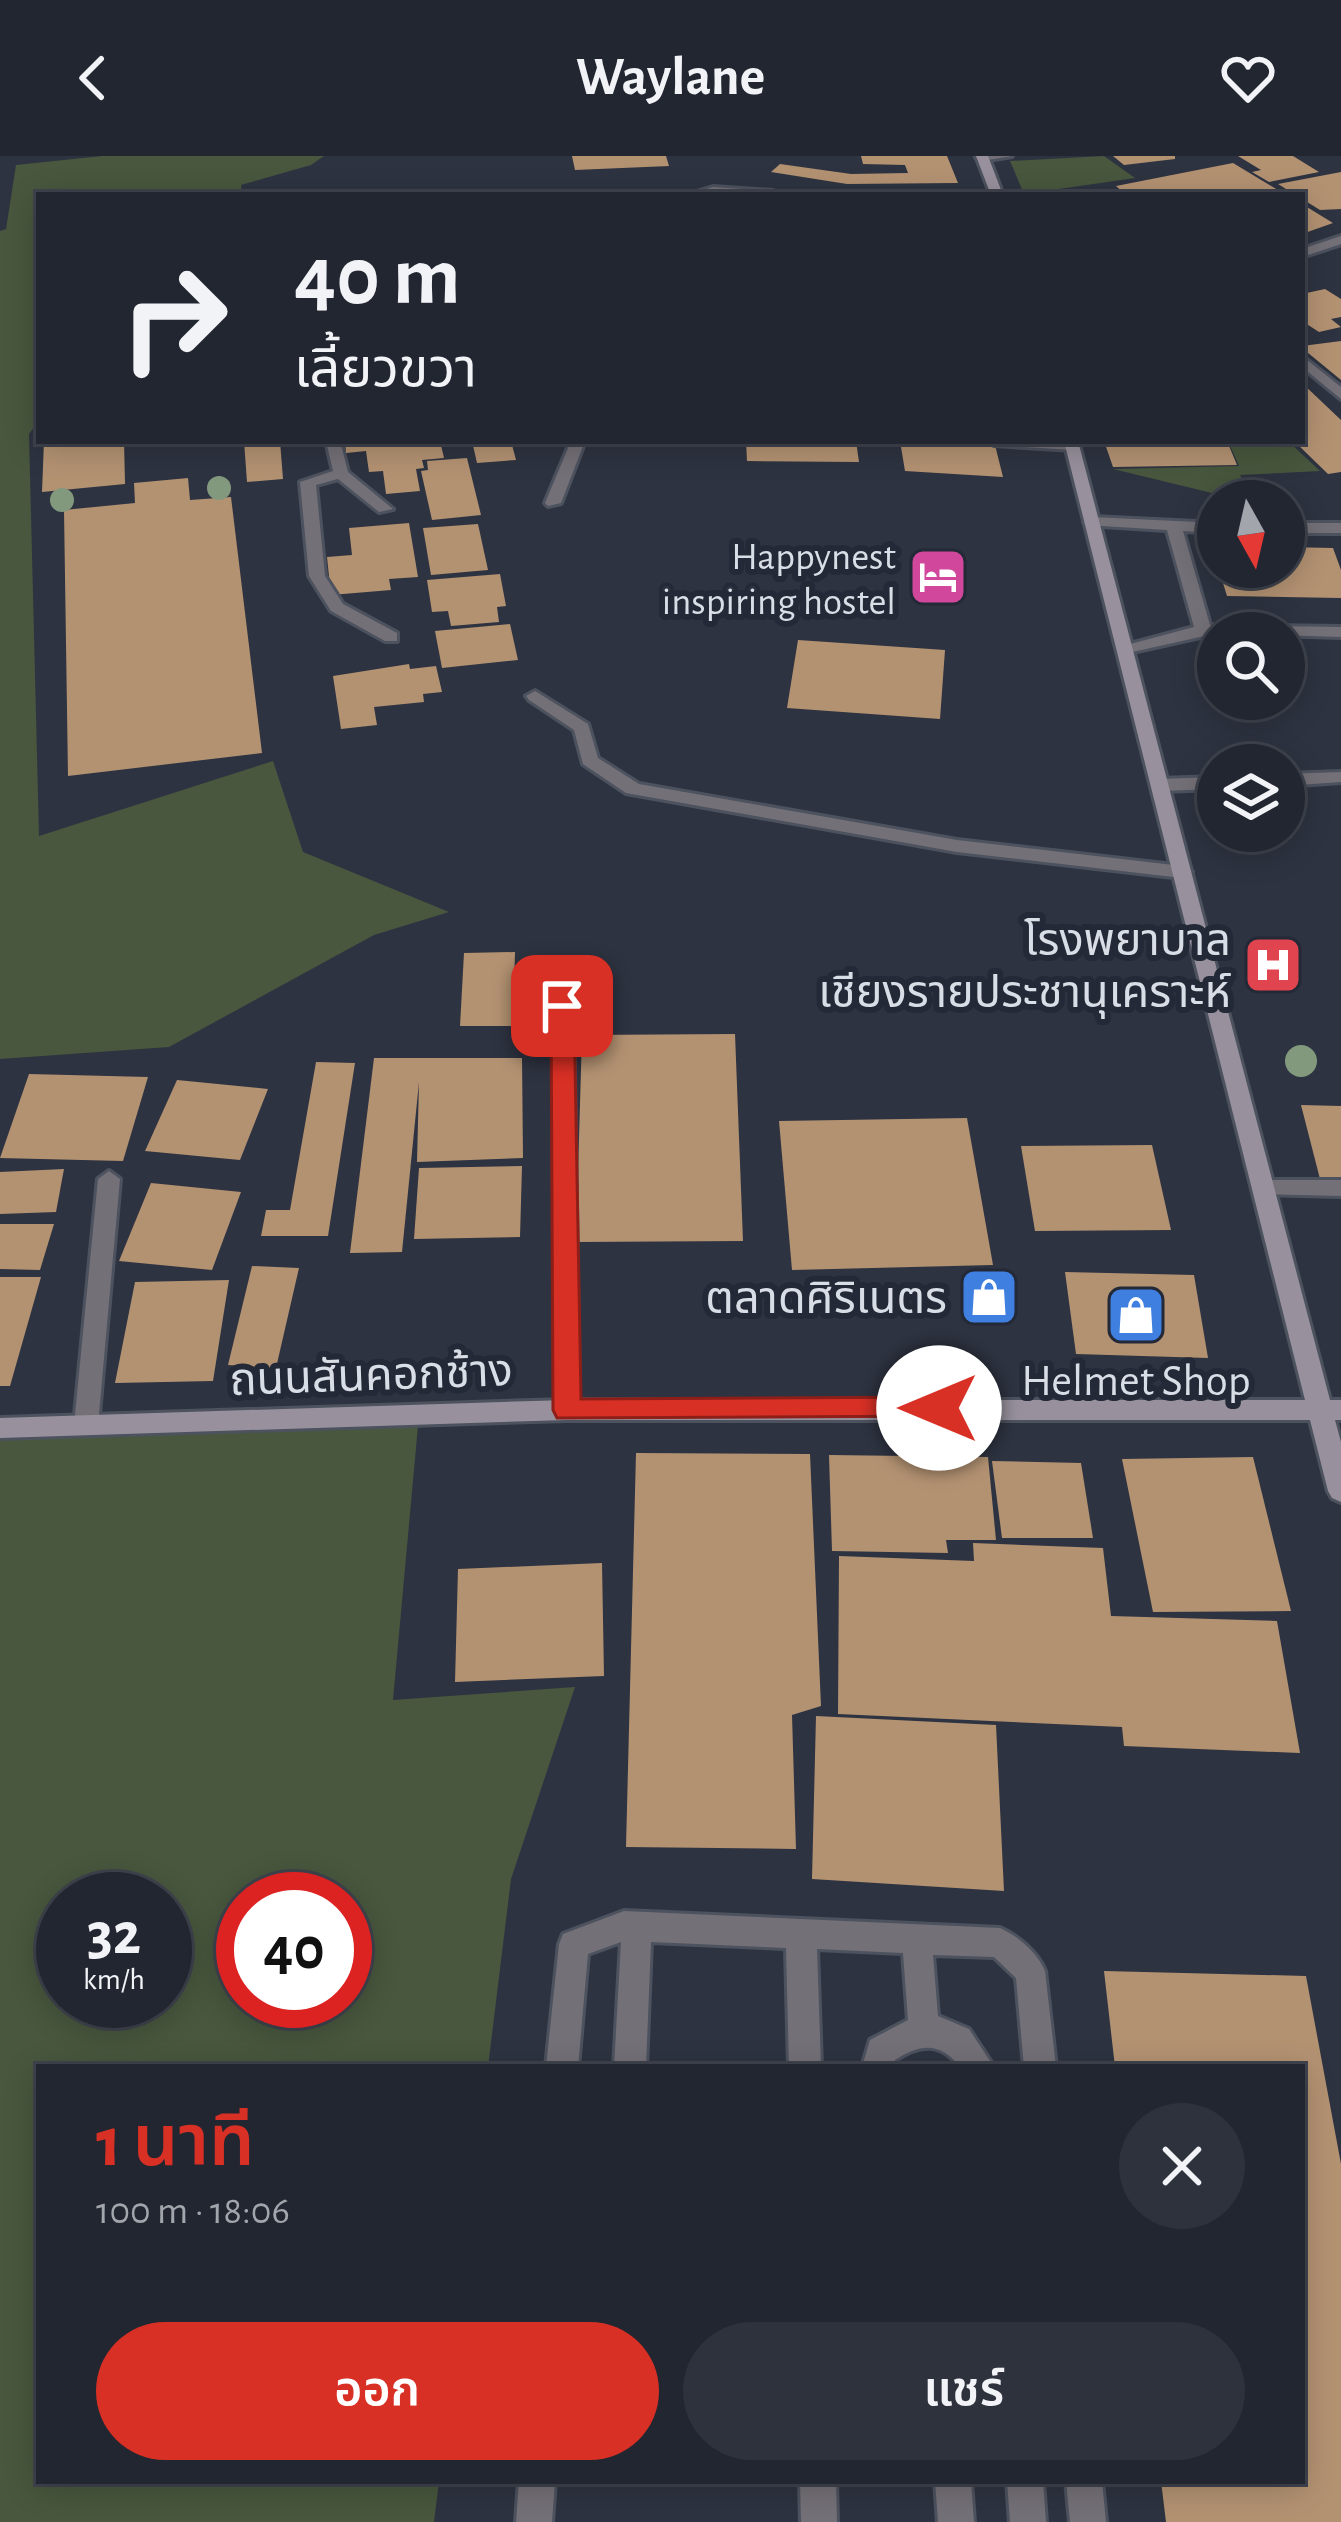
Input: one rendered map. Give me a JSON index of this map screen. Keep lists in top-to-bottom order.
{
  "streets": {
    "main road": ["ถนนสันคอกช้าง"]
  },
  "places": {
    "hotel": ["Happynest inspiring hostel"],
    "hospital": ["โรงพยาบาล เชียงรายประชานุเคราะห์"],
    "shop": ["ตลาดศิริเนตร", "Helmet Shop"]
  },
  "north": "bottom",
  "page": {
    "header": "Waylane",
    "turn": ["40 m", "เลี้ยวขวา"],
    "speed": "32 km/h",
    "limit": "40",
    "heading": ["1 นาที", "100 m · 18:06"],
    "buttons": ["ออก", "แชร์"]
  }
}
